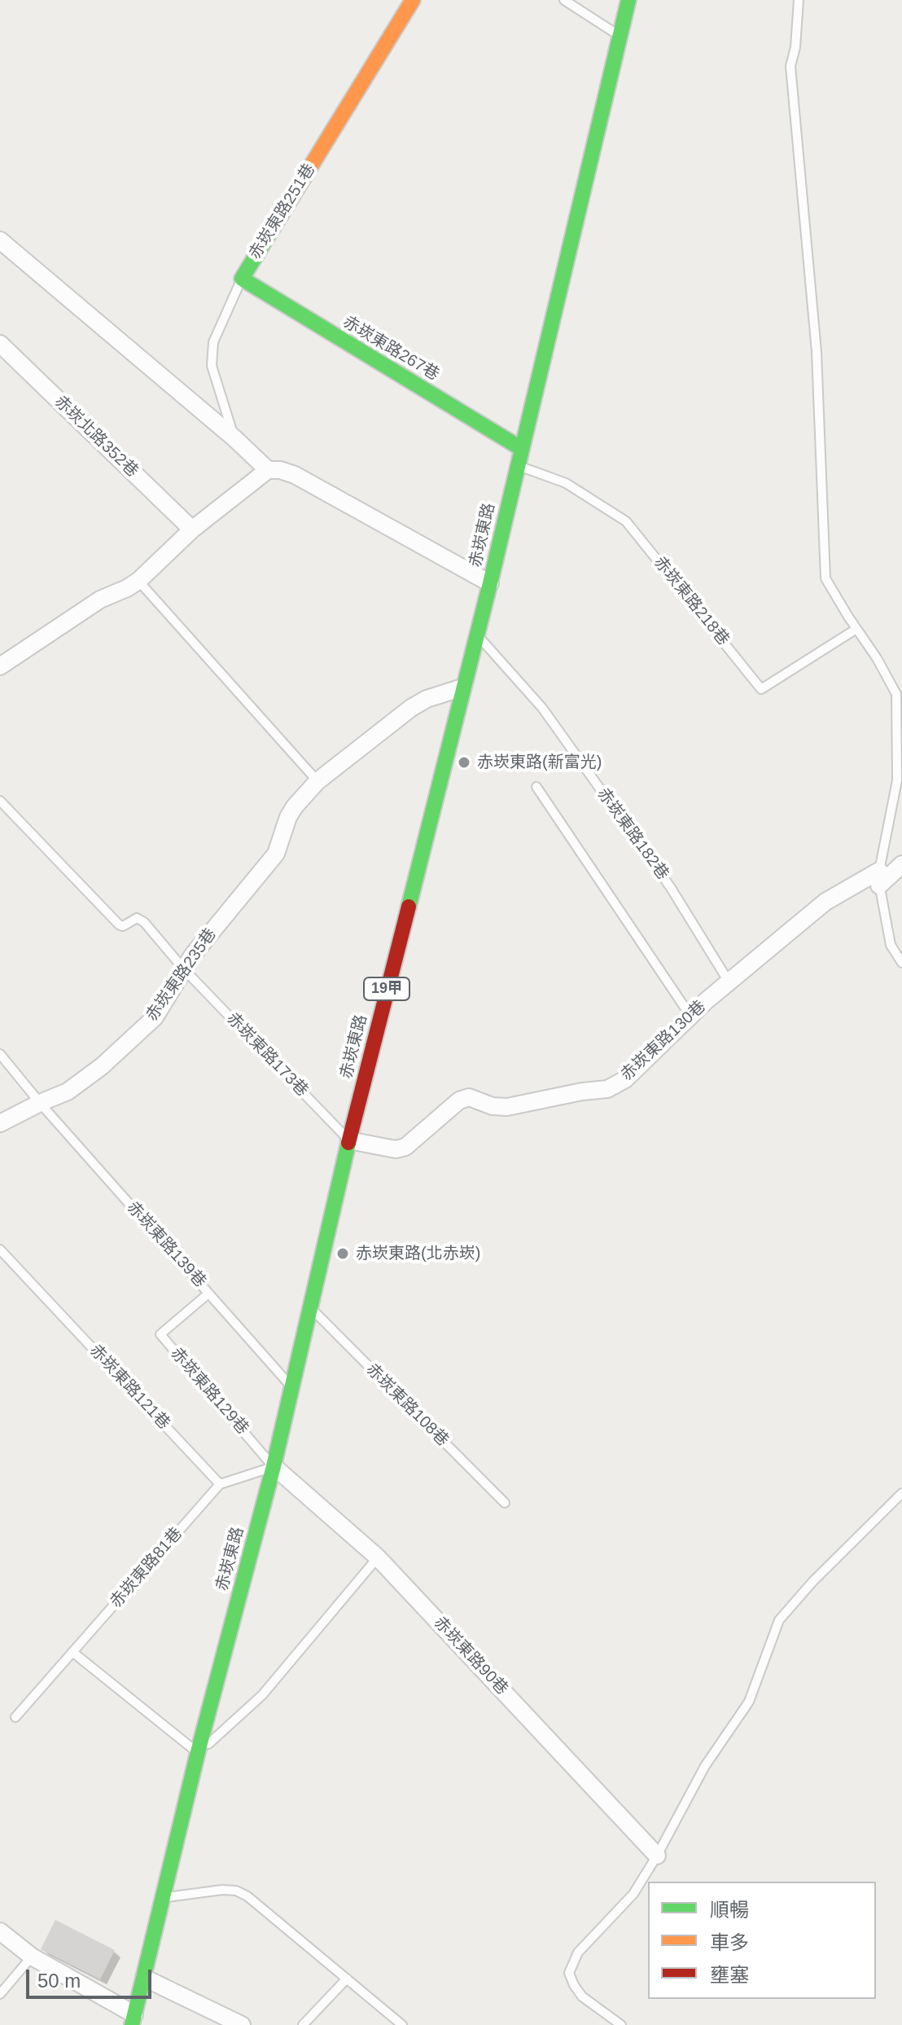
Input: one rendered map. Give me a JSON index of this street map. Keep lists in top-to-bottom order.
{
  "streets": {
    "main road": [
      "赤崁東路251巷",
      "赤崁東路267巷",
      "赤崁東路",
      "19甲"
    ],
    "street": [
      "赤崁北路352巷",
      "赤崁東路235巷",
      "赤崁東路130巷",
      "赤崁東路90巷"
    ],
    "lane": [
      "赤崁東路218巷",
      "赤崁東路182巷",
      "赤崁東路173巷",
      "赤崁東路139巷",
      "赤崁東路121巷",
      "赤崁東路129巷",
      "赤崁東路108巷",
      "赤崁東路81巷"
    ]
  },
  "crossings": [
    ["赤崁東路251巷", "赤崁東路267巷"],
    ["赤崁東路267巷", "赤崁東路"],
    ["赤崁東路", "赤崁東路218巷"],
    ["赤崁東路", "赤崁東路182巷"],
    ["赤崁東路", "赤崁東路235巷"],
    ["赤崁東路", "赤崁東路130巷"],
    ["赤崁東路", "赤崁東路173巷"],
    ["赤崁東路", "赤崁東路139巷"],
    ["赤崁東路", "赤崁東路129巷"],
    ["赤崁東路", "赤崁東路108巷"],
    ["赤崁東路", "赤崁東路90巷"],
    ["赤崁東路182巷", "赤崁東路130巷"],
    ["赤崁東路235巷", "赤崁東路173巷"],
    ["赤崁東路235巷", "赤崁東路139巷"],
    ["赤崁東路130巷", "赤崁東路173巷"],
    ["赤崁東路139巷", "赤崁東路129巷"],
    ["赤崁東路121巷", "赤崁東路81巷"],
    ["赤崁東路129巷", "赤崁東路90巷"]
  ],
  "places": ["赤崁東路(新富光)", "赤崁東路(北赤崁)"],
  "legend": ["順暢", "車多", "壅塞"],
  "scale_bar": "50 m"
}
